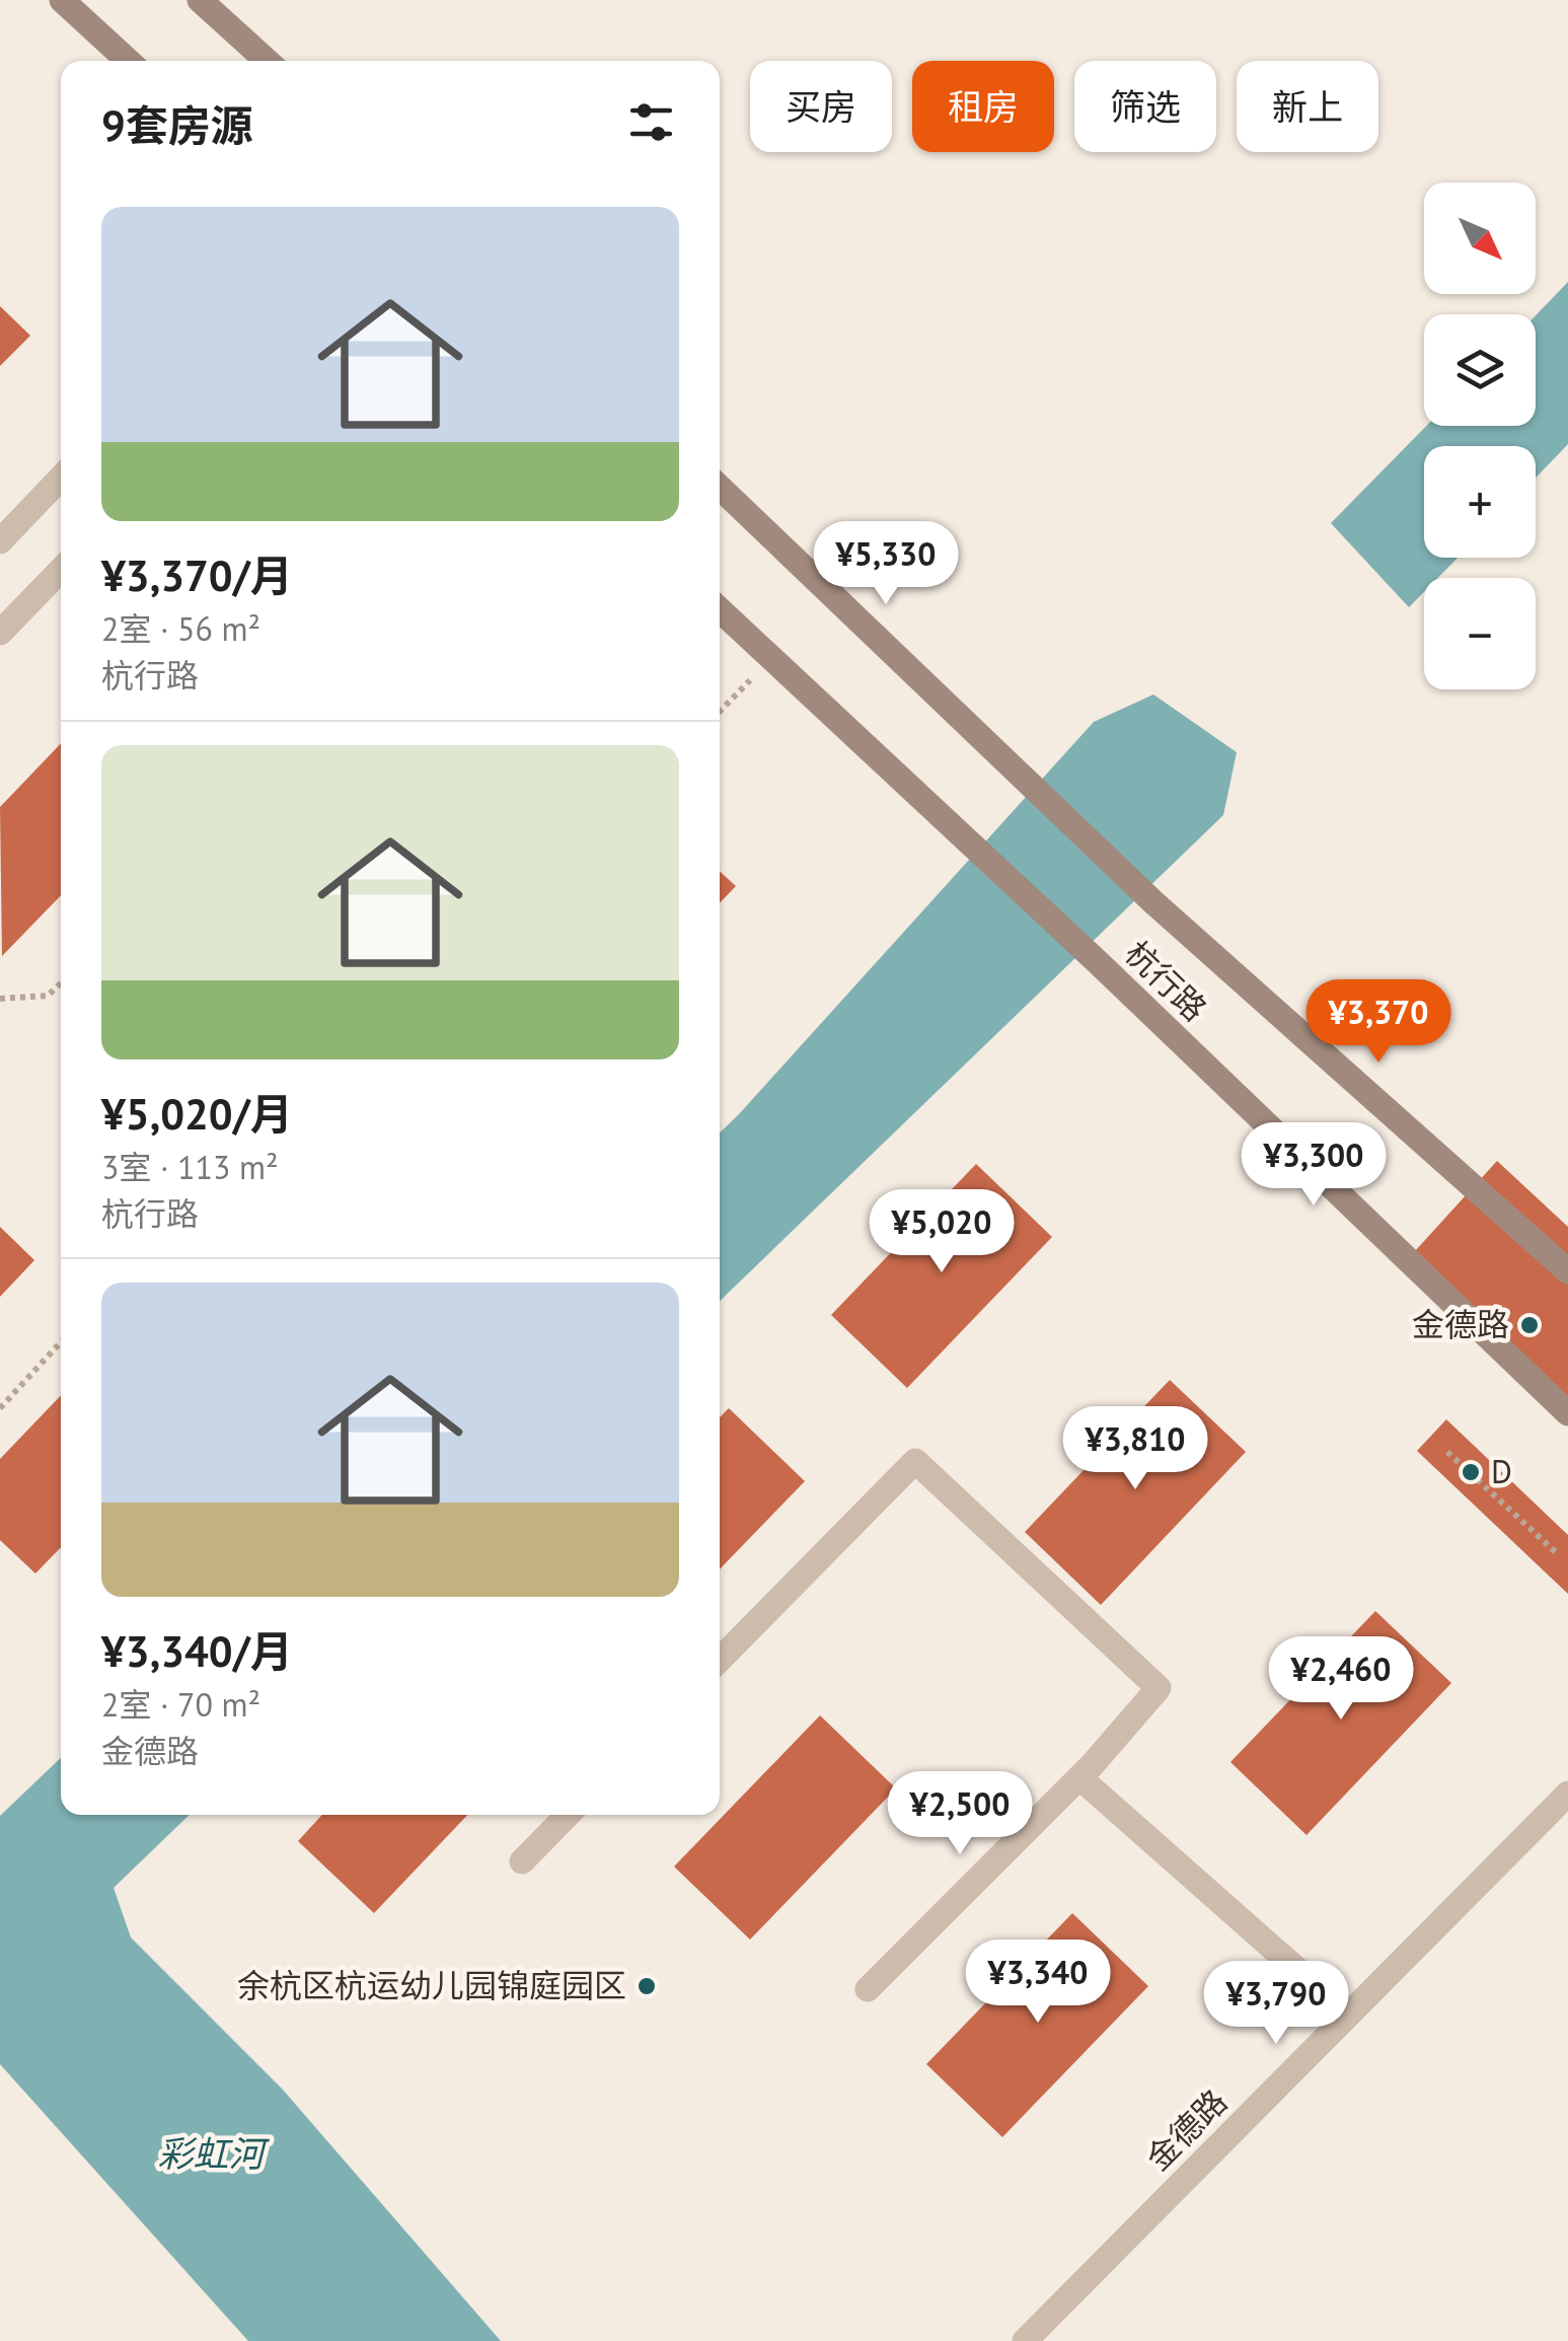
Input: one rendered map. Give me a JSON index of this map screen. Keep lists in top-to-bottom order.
{
  "streets": {
    "main road": ["杭行路"],
    "street": ["金德路"]
  },
  "water": ["彩虹河"],
  "places": ["金德路", "D", "余杭区杭运幼儿园锦庭园区"],
  "north": "bottom right",
  "page": {
    "chip": [
      "买房",
      "租房",
      "筛选",
      "新上"
    ],
    "heading": "9套房源",
    "map_buttons": ["+", "−"],
    "list": [
      {
        "name": "¥3,370/月",
        "note": "2室 · 56 m² · 杭行路"
      },
      {
        "name": "¥5,020/月",
        "note": "3室 · 113 m² · 杭行路"
      },
      {
        "name": "¥3,340/月",
        "note": "2室 · 70 m² · 金德路"
      }
    ],
    "price": [
      "¥5,330",
      "¥3,370",
      "¥3,300",
      "¥5,020",
      "¥3,810",
      "¥2,460",
      "¥2,500",
      "¥3,340",
      "¥3,790"
    ]
  }
}
